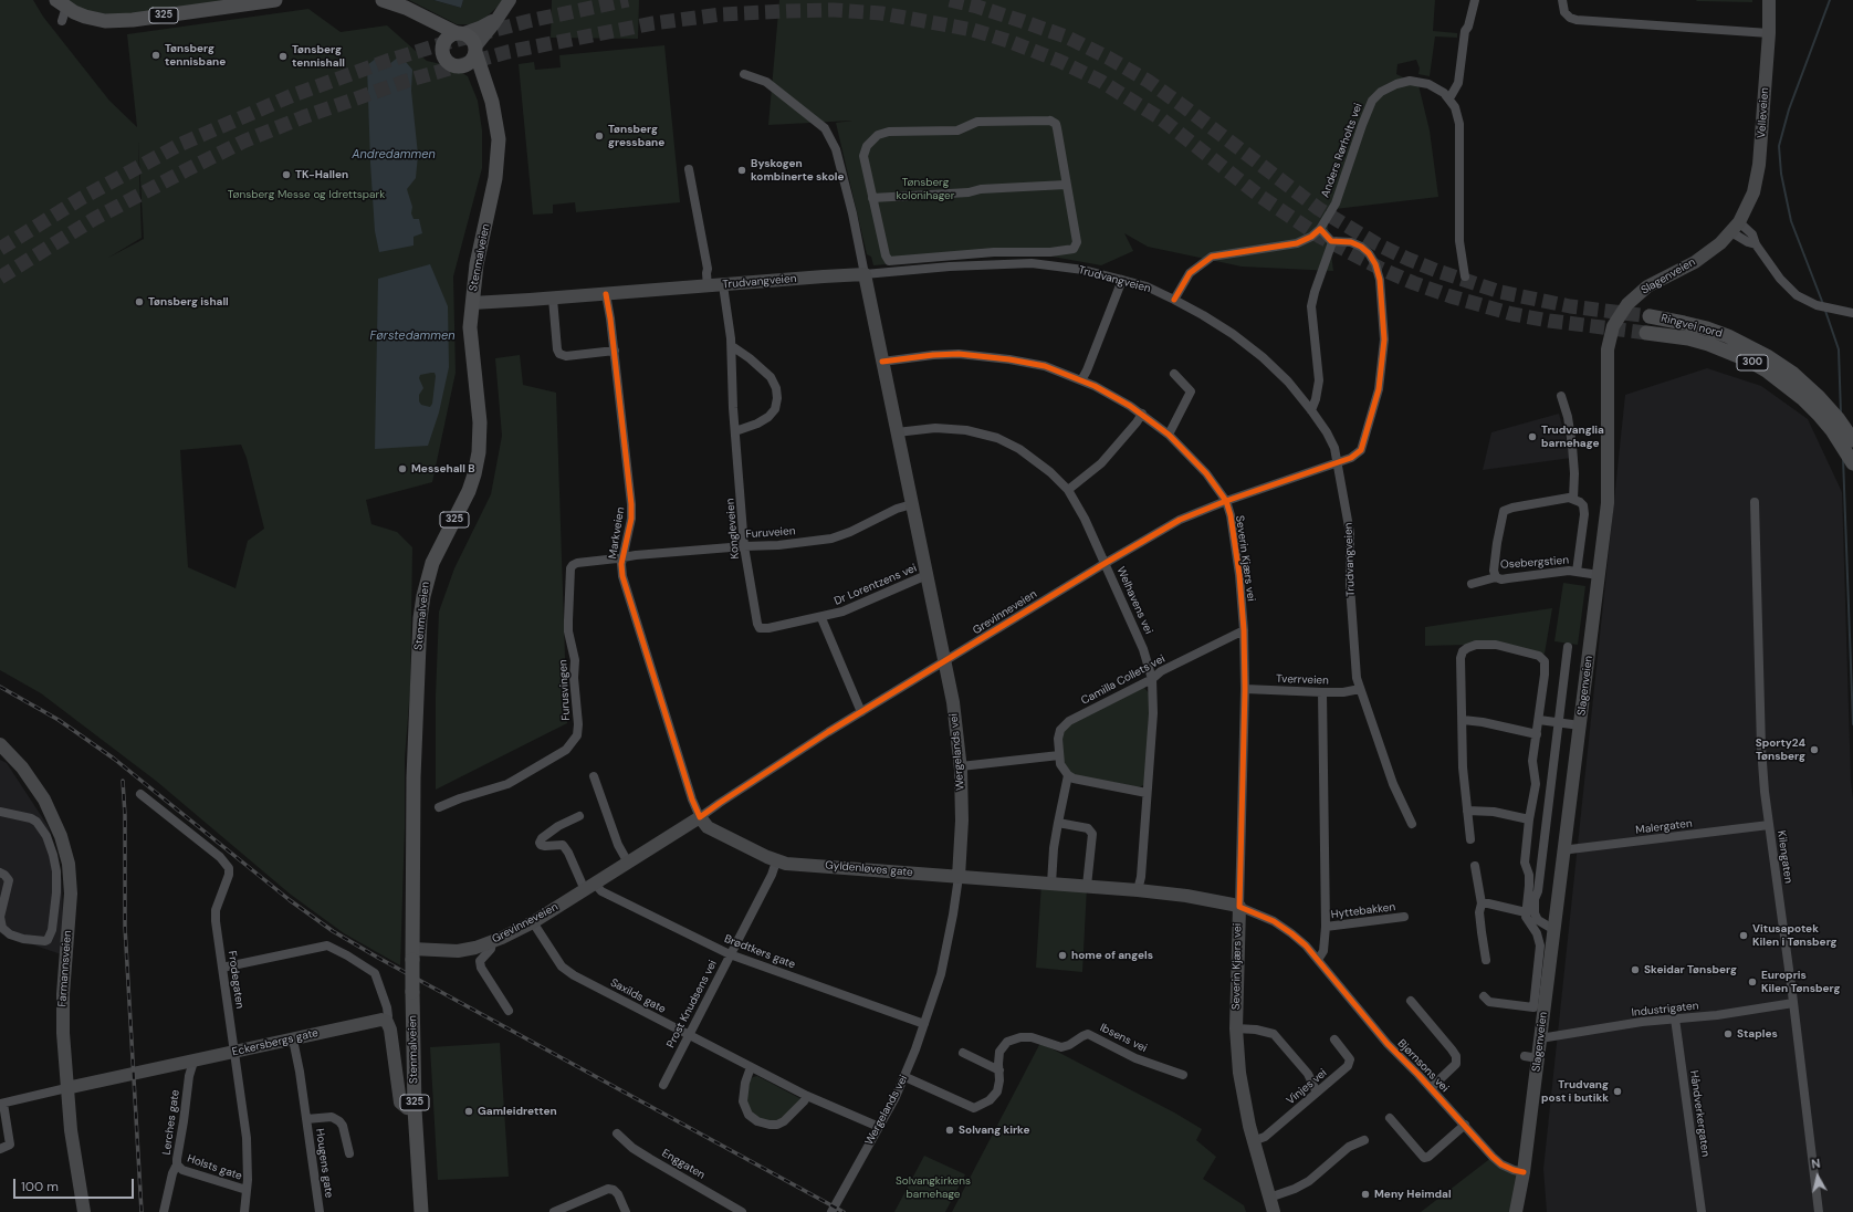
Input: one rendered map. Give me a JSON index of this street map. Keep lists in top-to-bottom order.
{
  "streets": {
    "main road": [
      "325",
      "Velleveien",
      "Stenmalveien",
      "Slagenveien",
      "Trudvangveien",
      "Ringvei nord",
      "300",
      "Severin Kjærs vei",
      "Grevinneveien",
      "Wergelands vei",
      "Gyldenløves gate",
      "Farmannsveien",
      "Eckersbergs gate"
    ],
    "street": [
      "Anders Rørholts vei",
      "Kongleveien",
      "Markveien",
      "Furuveien",
      "Osebergstien",
      "Dr Lorentzens vei",
      "Welhavens vei",
      "Camilla Collets vei",
      "Tverrveien",
      "Furusvingen",
      "Malergaten",
      "Kilengaten",
      "Hyttebakken",
      "Brødtkers gate",
      "Frodegaten",
      "Saxilds gate",
      "Prost Knudsens vei",
      "Industrigaten",
      "Ibsens vei",
      "Bjørnsons vei",
      "Vinjes vei",
      "Håndverkergaten",
      "Lerches gate",
      "Hougens gate",
      "Enggaten",
      "Holsts gate"
    ]
  },
  "crossings": [
    ["325", "Stenmalveien"],
    ["Velleveien", "Slagenveien"],
    ["Anders Rørholts vei", "Grevinneveien"],
    ["Stenmalveien", "Trudvangveien"],
    ["Stenmalveien", "Grevinneveien"],
    ["Slagenveien", "Osebergstien"],
    ["Slagenveien", "Malergaten"],
    ["Slagenveien", "Industrigaten"],
    ["Slagenveien", "Bjørnsons vei"],
    ["Trudvangveien", "Kongleveien"],
    ["Trudvangveien", "Markveien"],
    ["Trudvangveien", "Grevinneveien"],
    ["Trudvangveien", "Tverrveien"],
    ["Trudvangveien", "Wergelands vei"],
    ["Kongleveien", "Furuveien"],
    ["Kongleveien", "Dr Lorentzens vei"],
    ["Markveien", "Furuveien"],
    ["Markveien", "Grevinneveien"],
    ["Markveien", "Furusvingen"],
    ["Markveien", "Gyldenløves gate"],
    ["Furuveien", "Furusvingen"],
    ["Furuveien", "Wergelands vei"],
    ["Severin Kjærs vei", "Grevinneveien"],
    ["Severin Kjærs vei", "Camilla Collets vei"],
    ["Severin Kjærs vei", "Tverrveien"],
    ["Severin Kjærs vei", "Wergelands vei"],
    ["Severin Kjærs vei", "Gyldenløves gate"],
    ["Severin Kjærs vei", "Vinjes vei"],
    ["Dr Lorentzens vei", "Wergelands vei"],
    ["Welhavens vei", "Grevinneveien"],
    ["Welhavens vei", "Camilla Collets vei"],
    ["Welhavens vei", "Wergelands vei"],
    ["Welhavens vei", "Gyldenløves gate"],
    ["Grevinneveien", "Wergelands vei"],
    ["Grevinneveien", "Gyldenløves gate"],
    ["Grevinneveien", "Brødtkers gate"],
    ["Grevinneveien", "Saxilds gate"],
    ["Wergelands vei", "Gyldenløves gate"],
    ["Wergelands vei", "Brødtkers gate"],
    ["Wergelands vei", "Saxilds gate"],
    ["Wergelands vei", "Ibsens vei"],
    ["Malergaten", "Kilengaten"],
    ["Kilengaten", "Industrigaten"],
    ["Gyldenløves gate", "Prost Knudsens vei"],
    ["Gyldenløves gate", "Bjørnsons vei"],
    ["Brødtkers gate", "Prost Knudsens vei"],
    ["Farmannsveien", "Eckersbergs gate"],
    ["Frodegaten", "Eckersbergs gate"],
    ["Frodegaten", "Holsts gate"],
    ["Saxilds gate", "Prost Knudsens vei"],
    ["Industrigaten", "Håndverkergaten"],
    ["Eckersbergs gate", "Lerches gate"],
    ["Eckersbergs gate", "Hougens gate"],
    ["Lerches gate", "Holsts gate"]
  ],
  "water": ["Andredammen", "Førstedammen"],
  "parks": ["Tønsberg kolonihager", "Tønsberg Messe og Idrettspark", "Solvangkirkens barnehage"],
  "places": [
    "Tønsberg tennisbane",
    "Tønsberg tennishall",
    "Tønsberg gressbane",
    "Byskogen kombinerte skole",
    "TK-Hallen",
    "Tønsberg ishall",
    "Trudvanglia barnehage",
    "Messehall B",
    "Sporty24 Tønsberg",
    "Vitusapotek Kilen i Tønsberg",
    "home of angels",
    "Skeidar Tønsberg",
    "Europris Kilen Tønsberg",
    "Staples",
    "Trudvang post i butikk",
    "Gamleidretten",
    "Solvang kirke",
    "Meny Heimdal"
  ],
  "scale_bar": "100 m",
  "north": "top"
}
